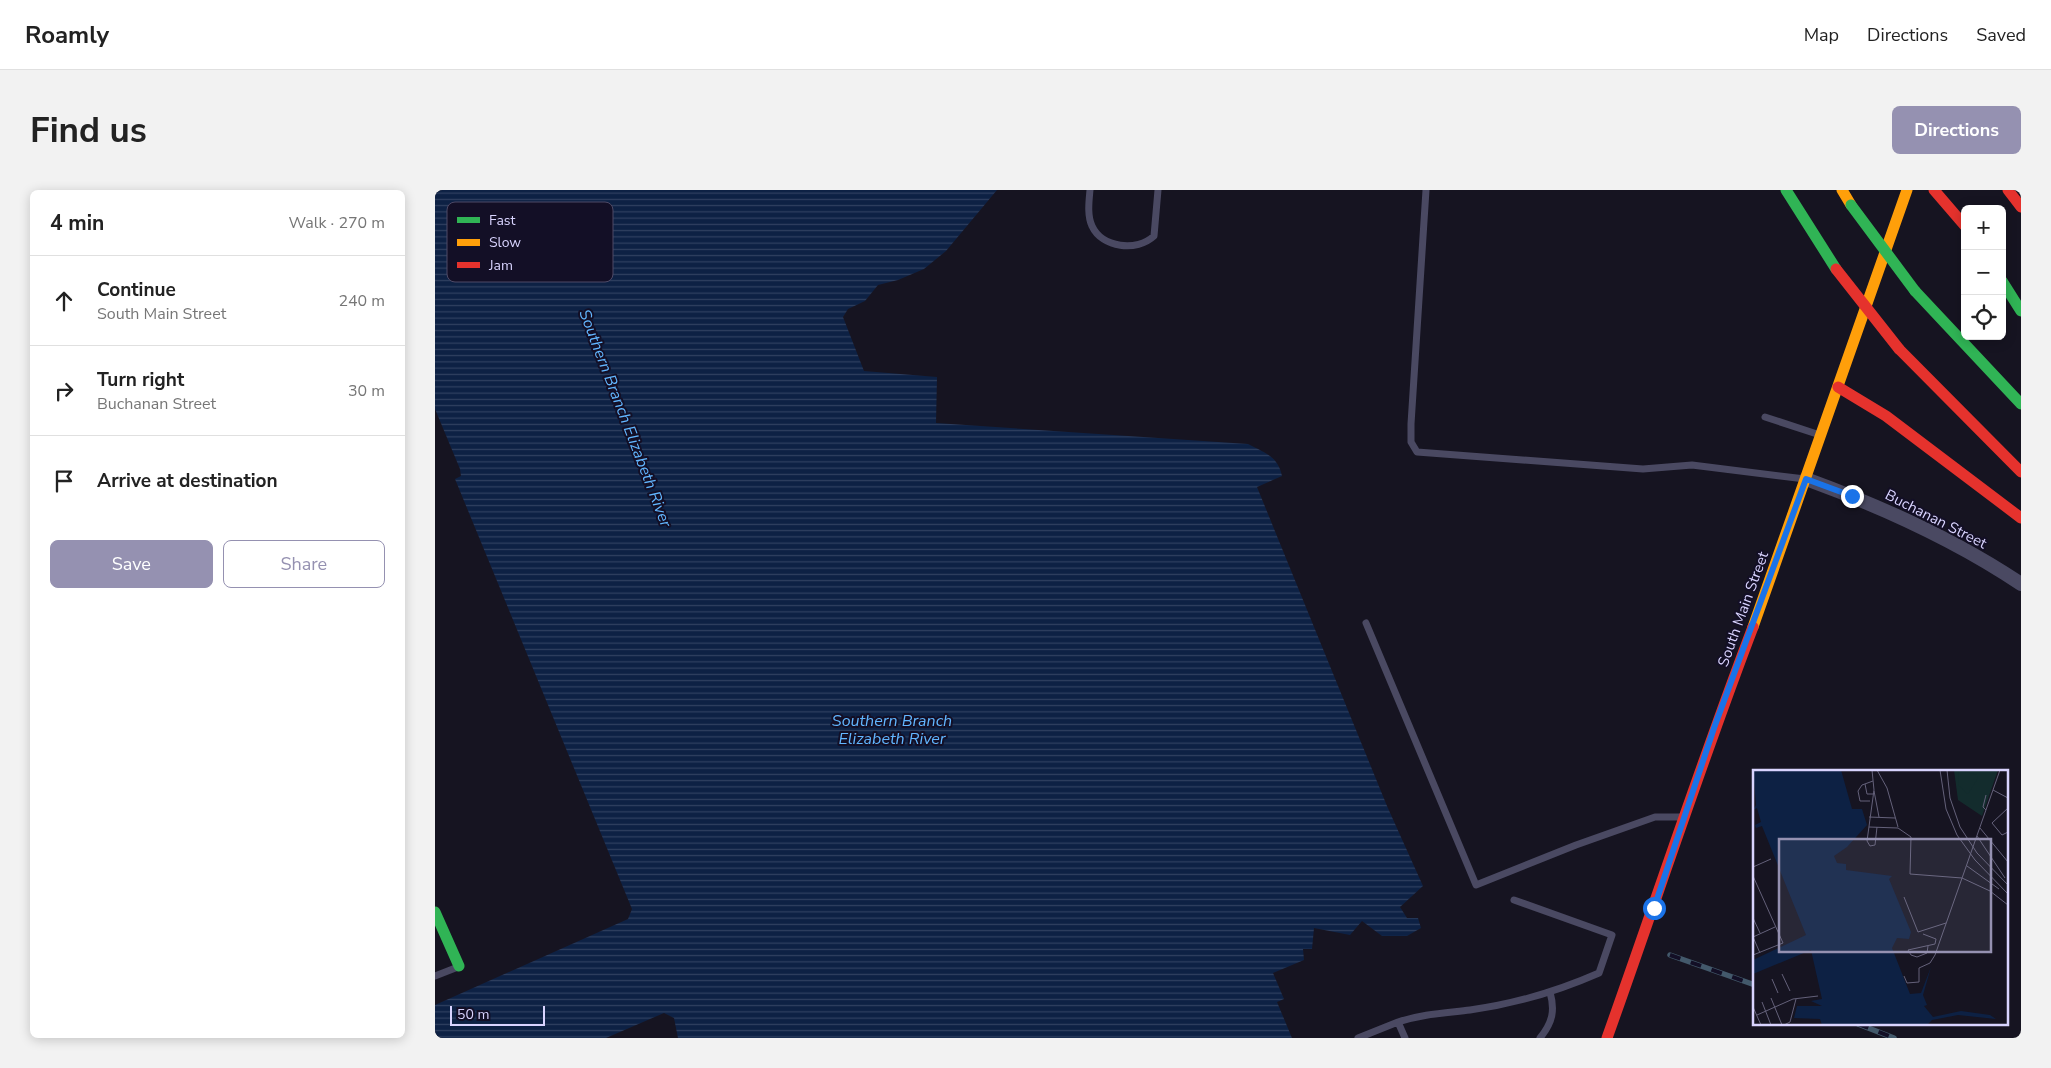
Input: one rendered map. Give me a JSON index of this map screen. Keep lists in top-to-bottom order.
{
  "streets": {
    "main road": ["South Main Street"],
    "street": ["Buchanan Street"]
  },
  "crossings": [
    ["Buchanan Street", "South Main Street"]
  ],
  "water": ["Southern Branch Elizabeth River"],
  "legend": ["Fast", "Slow", "Jam"],
  "scale_bar": "50 m",
  "page": {
    "header": "Roamly",
    "nav": ["Map", "Directions", "Saved"],
    "buttons": [
      "Directions",
      ["Save", "Share"]
    ],
    "title": "Find us",
    "heading": ["4 min", "Walk · 270 m"],
    "map_buttons": ["+", "−"],
    "list": [
      ["Continue", "South Main Street", "240 m"],
      ["Turn right", "Buchanan Street", "30 m"],
      "Arrive at destination"
    ],
    "scale": "50 m"
  }
}
